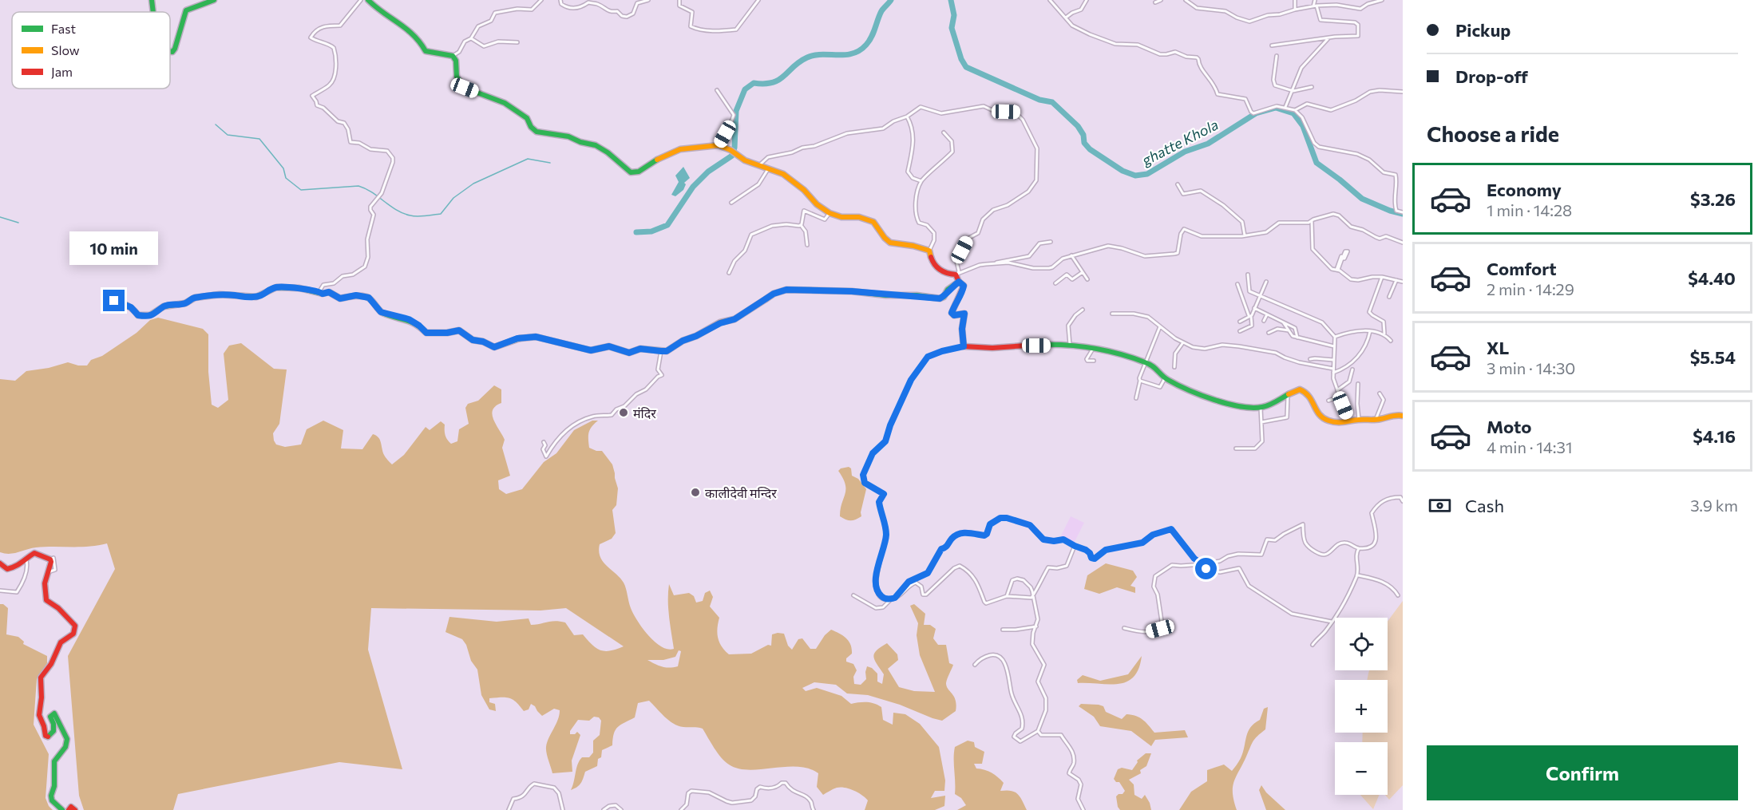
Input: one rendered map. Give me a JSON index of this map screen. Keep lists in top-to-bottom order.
{
  "water": ["ghatte Khola"],
  "places": ["मंदिर", "कालीदेवी मन्दिर"],
  "legend": ["Fast", "Slow", "Jam"],
  "page": {
    "banner": ["Pickup", "Drop-off"],
    "heading": "Choose a ride",
    "list": [
      {
        "name": "Economy",
        "note": "1 min · 14:28",
        "value": "$3.26"
      },
      {
        "name": "Comfort",
        "note": "2 min · 14:29",
        "value": "$4.40"
      },
      {
        "name": "XL",
        "note": "3 min · 14:30",
        "value": "$5.54"
      },
      {
        "name": "Moto",
        "note": "4 min · 14:31",
        "value": "$4.16"
      }
    ],
    "bubble": "10 min",
    "pay": ["Cash", "3.9 km"],
    "map_buttons": ["+", "−"],
    "buttons": "Confirm"
  }
}
